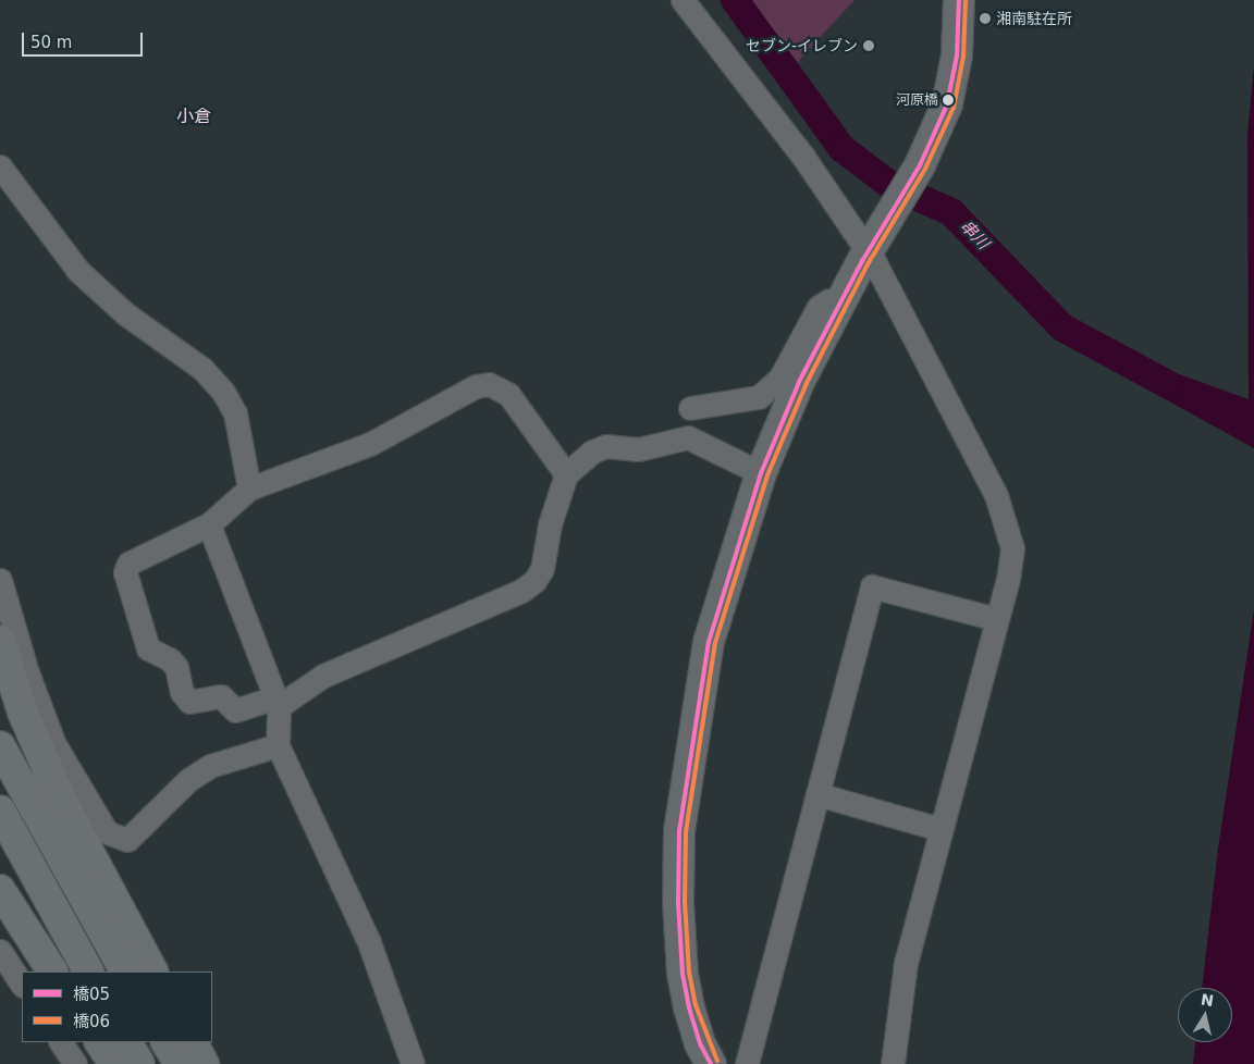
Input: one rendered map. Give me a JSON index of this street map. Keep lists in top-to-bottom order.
{
  "districts": ["小倉"],
  "water": ["串川"],
  "places": ["湘南駐在所", "セブン-イレブン", "河原橋"],
  "lines": ["transit line 橋05", "transit line 橋06"],
  "legend": ["橋05", "橋06"],
  "scale_bar": "50 m",
  "north": "top"
}
